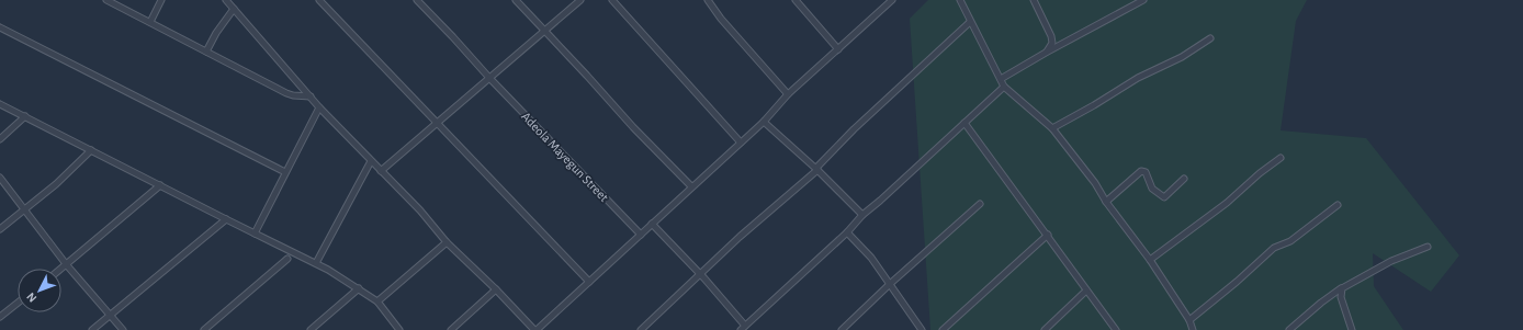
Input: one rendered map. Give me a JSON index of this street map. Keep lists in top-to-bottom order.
{
  "streets": {
    "street": ["Adeola Mayegun Street"]
  },
  "north": "bottom left"
}
